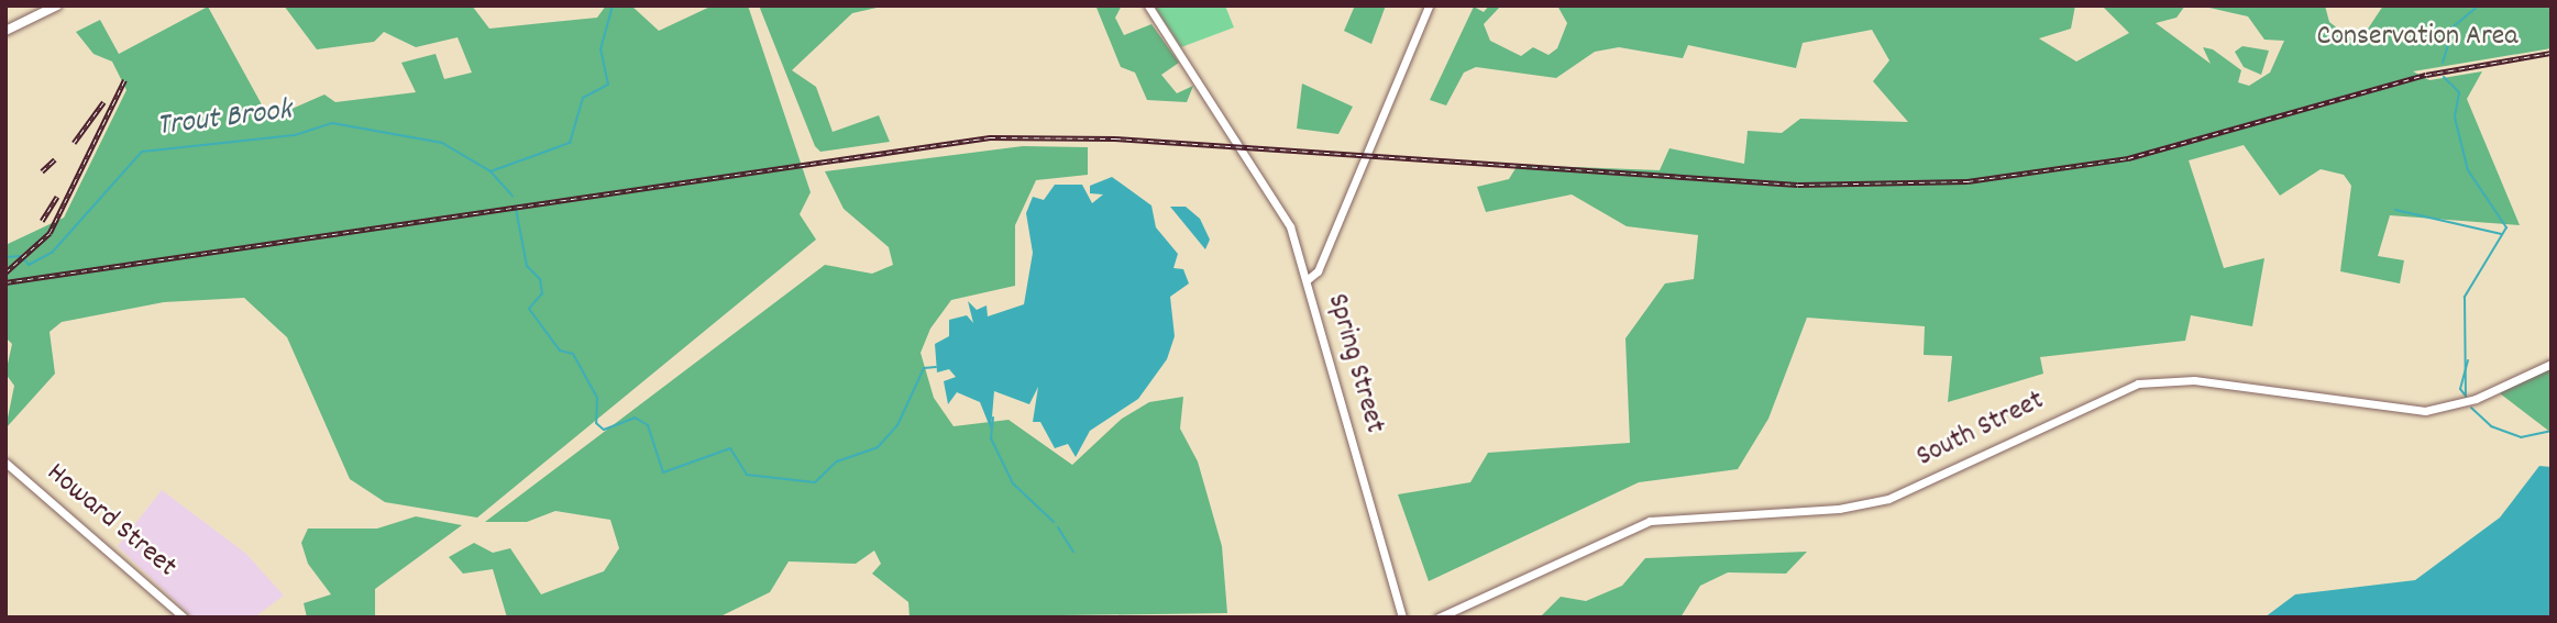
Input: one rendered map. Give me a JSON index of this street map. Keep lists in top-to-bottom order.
{
  "streets": {
    "main road": ["Spring Street", "South Street", "Howard Street"]
  },
  "water": ["Trout Brook"],
  "parks": ["Conservation Area"]
}
